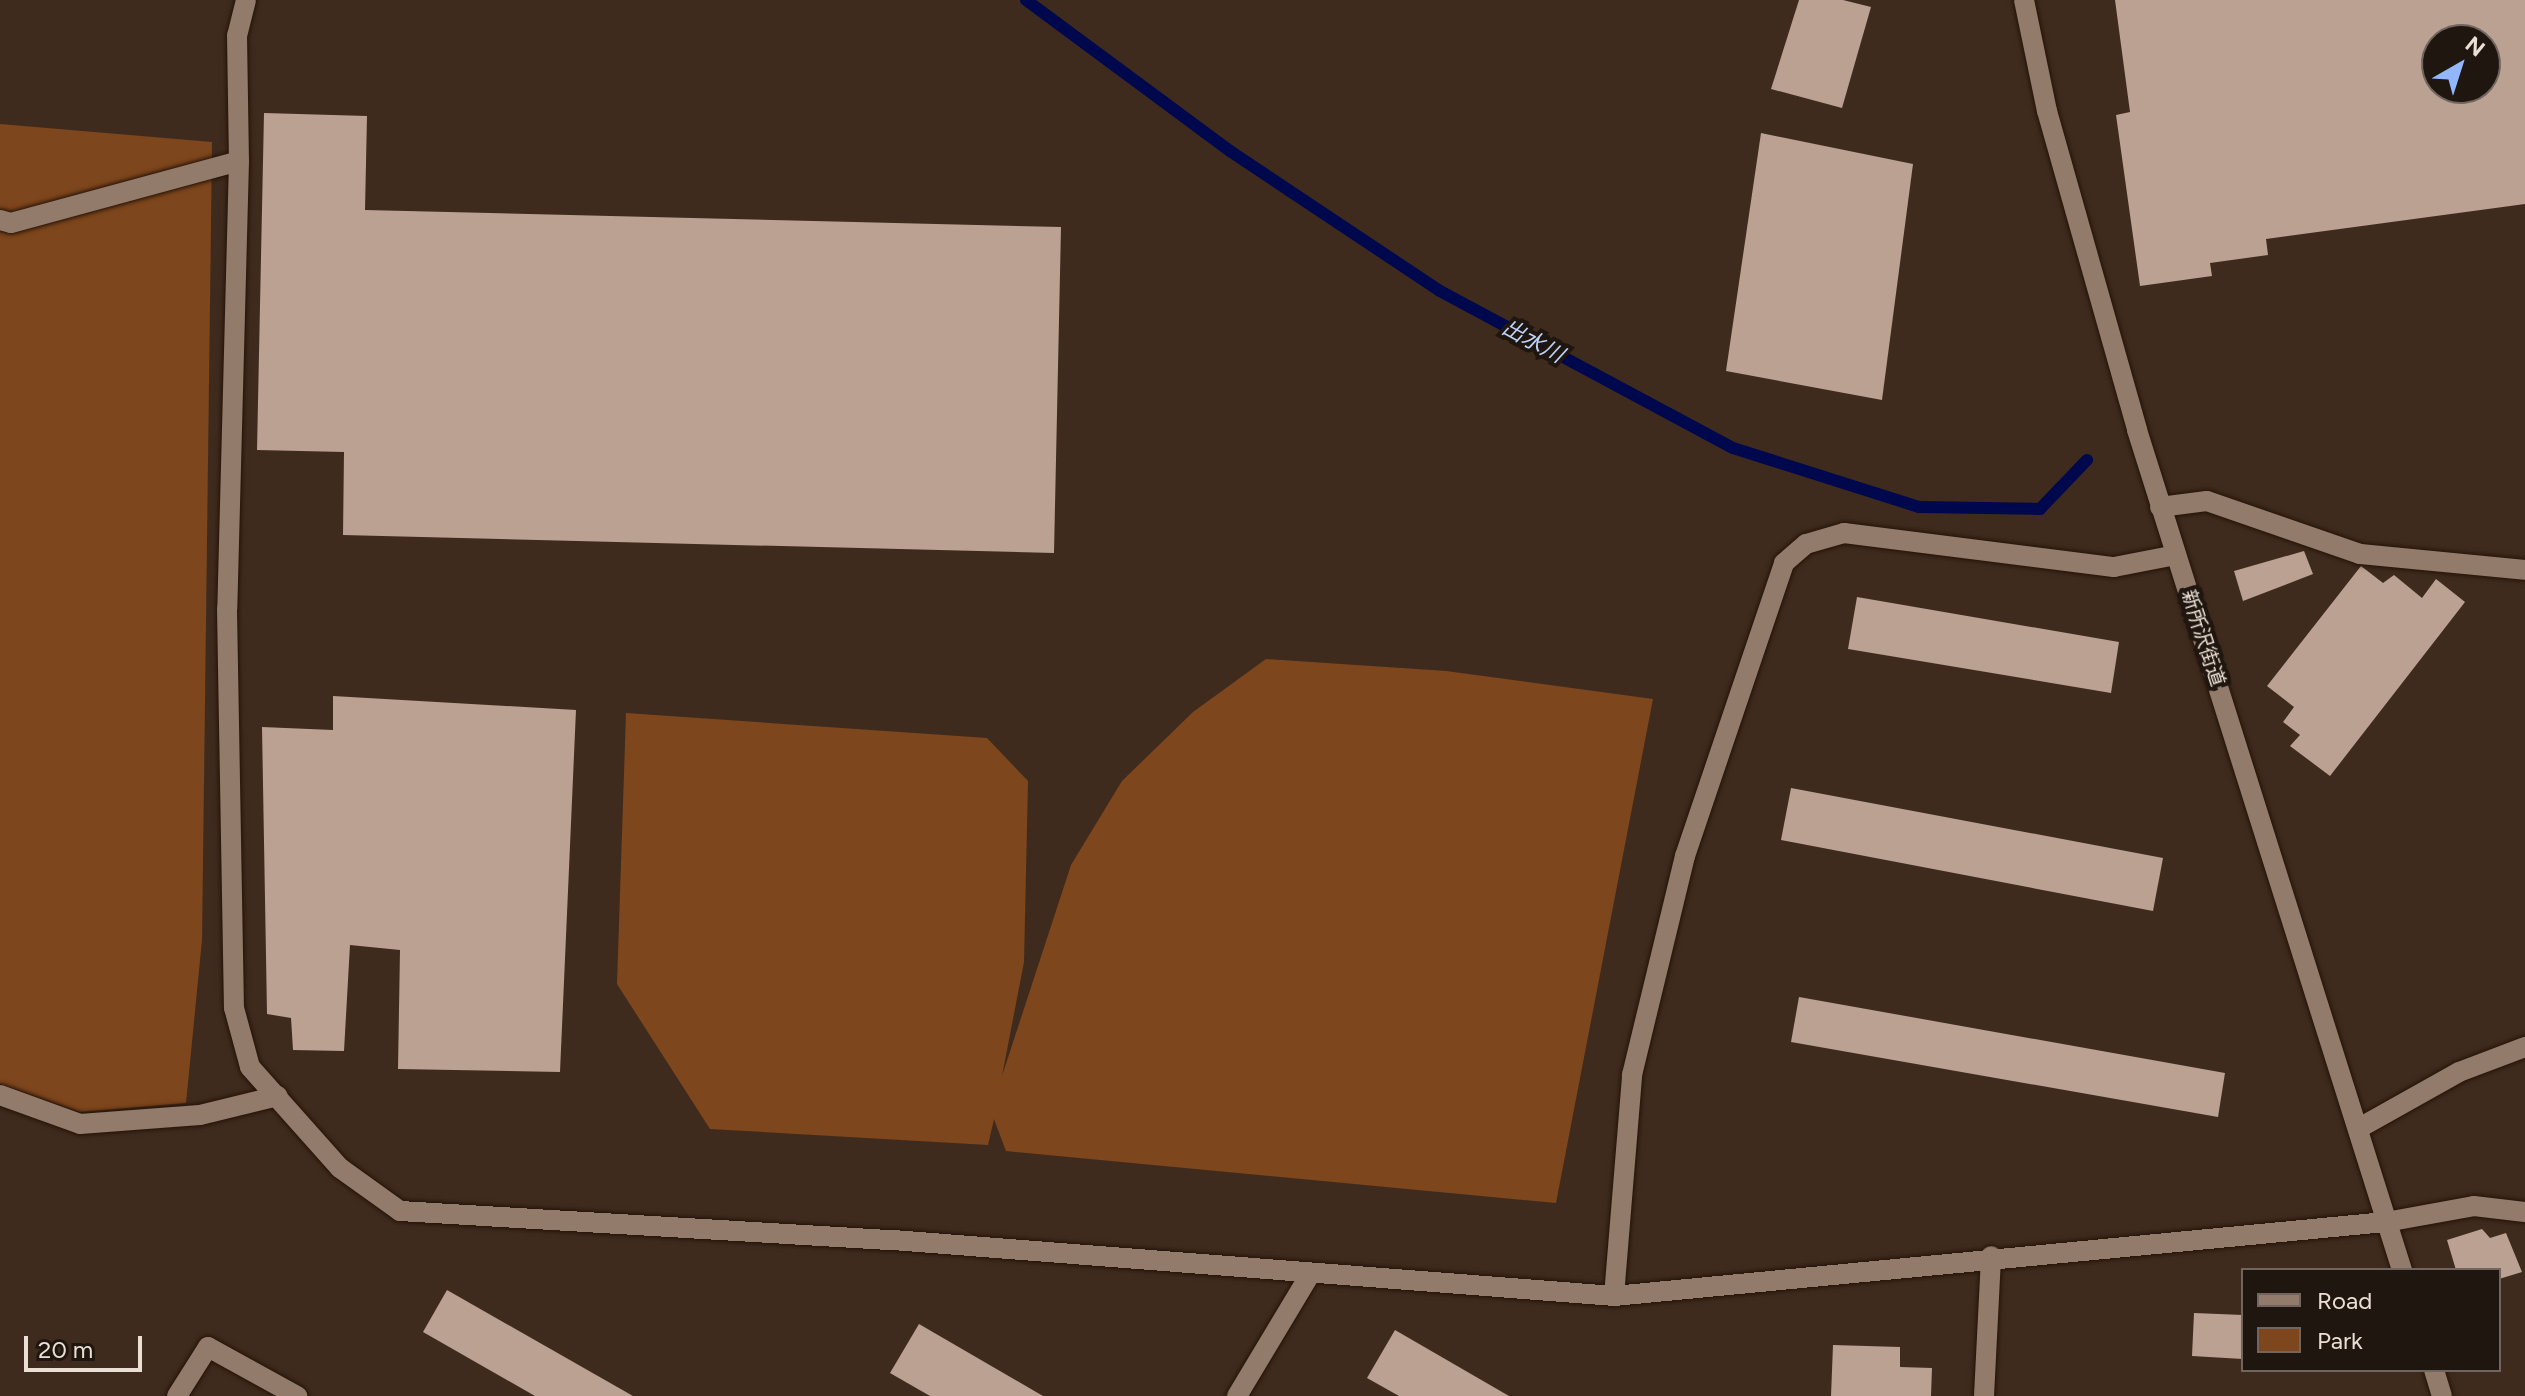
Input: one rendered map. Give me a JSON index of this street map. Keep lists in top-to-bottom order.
{
  "streets": {
    "street": ["新所沢街道"]
  },
  "water": ["出水川"],
  "legend": ["Road", "Park"],
  "scale_bar": "20 m",
  "north": "top right"
}
